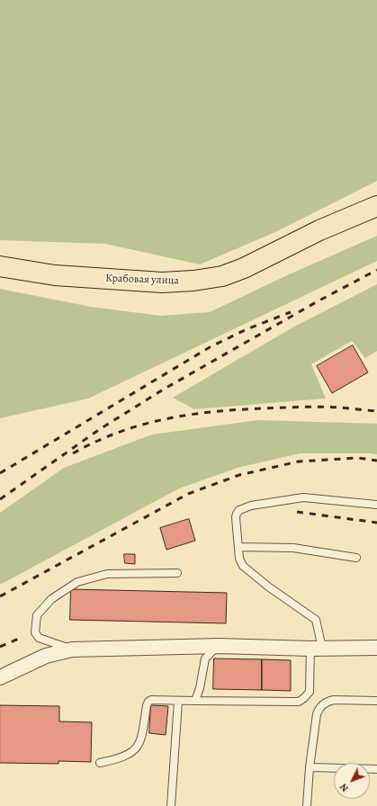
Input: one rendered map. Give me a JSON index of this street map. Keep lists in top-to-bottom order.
{
  "streets": {
    "main road": ["Крабовая улица"]
  },
  "north": "bottom left"
}
